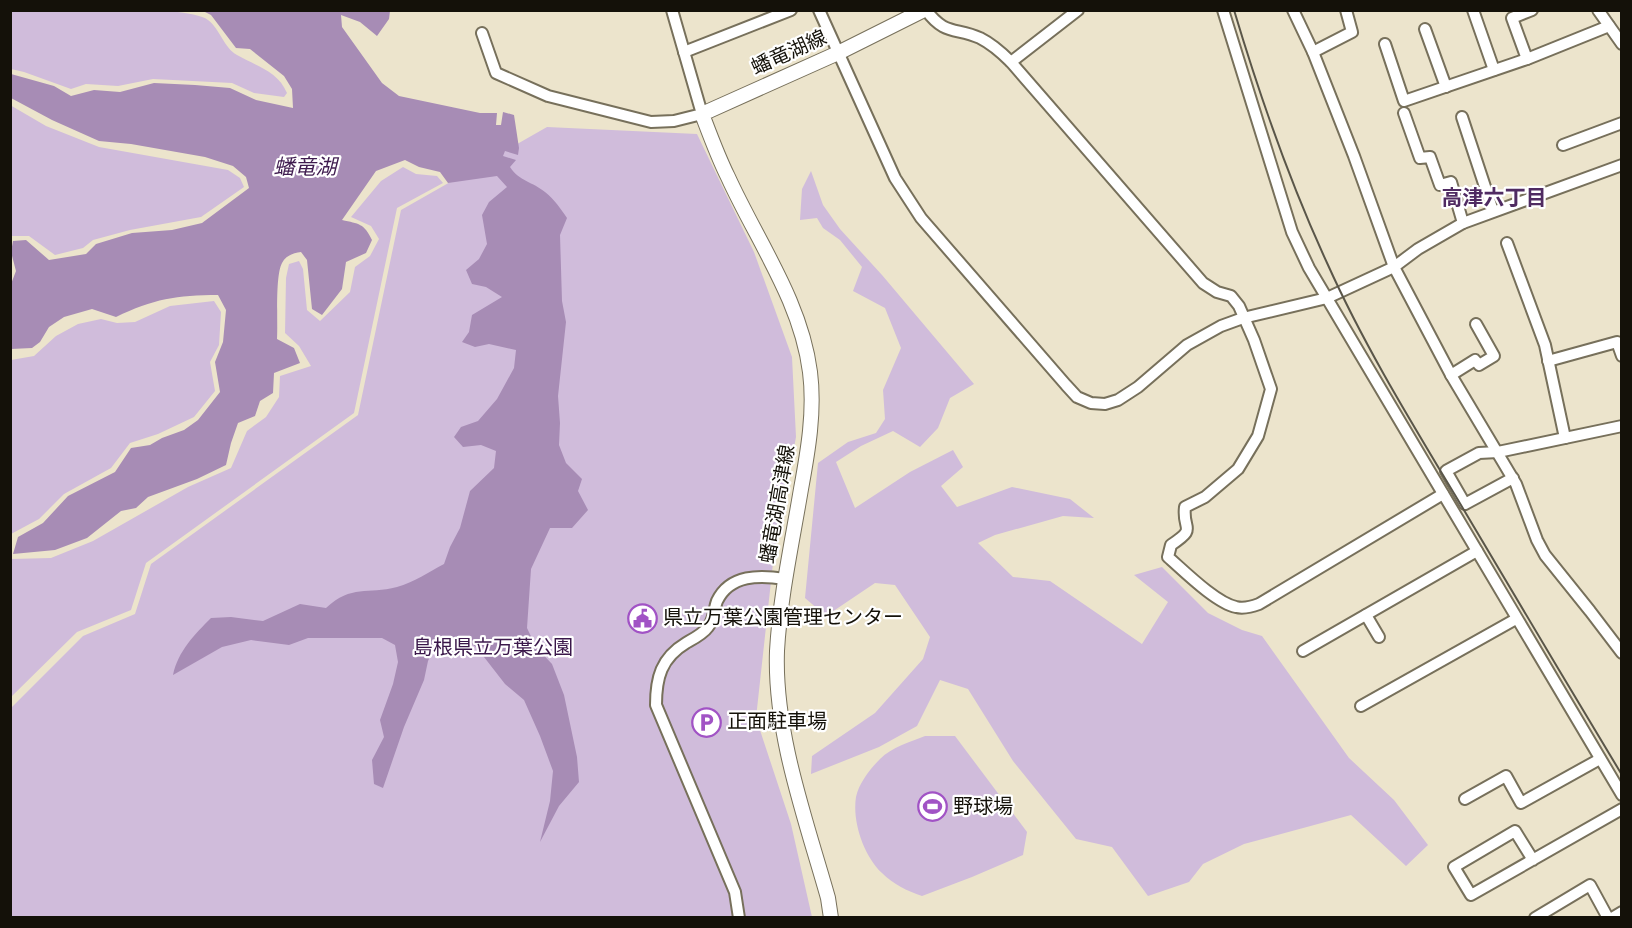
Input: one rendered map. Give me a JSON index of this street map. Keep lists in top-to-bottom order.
{
  "streets": {
    "main road": ["蟠竜湖線", "蟠竜湖高津線"]
  },
  "crossings": [
    ["蟠竜湖線", "蟠竜湖高津線"]
  ],
  "districts": ["高津六丁目"],
  "water": ["蟠竜湖"],
  "parks": ["島根県立万葉公園"],
  "places": {
    "public building": ["県立万葉公園管理センター"],
    "parking": ["正面駐車場"],
    "sports": ["野球場"]
  }
}
